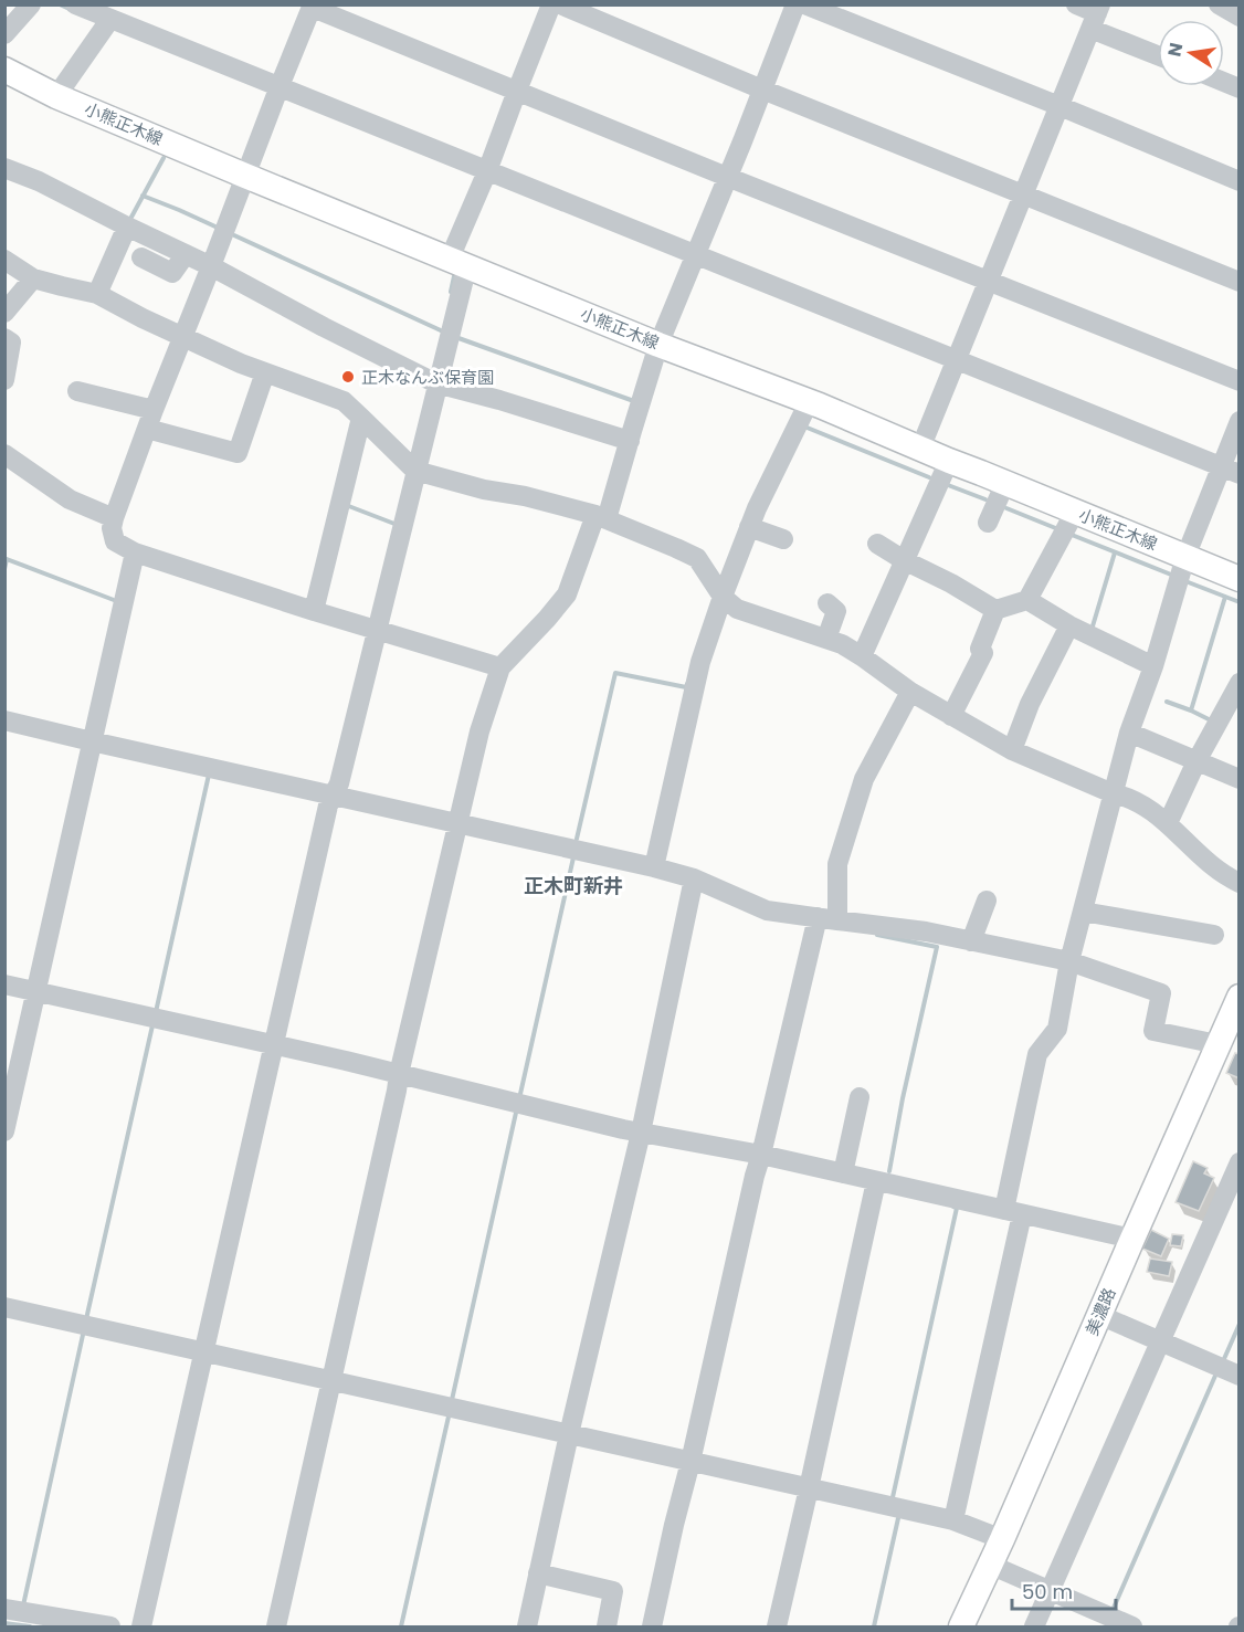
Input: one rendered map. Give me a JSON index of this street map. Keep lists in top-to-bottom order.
{
  "streets": {
    "main road": ["小熊正木線", "美濃路"]
  },
  "districts": ["正木町新井"],
  "places": ["正木なんぶ保育園"],
  "scale_bar": "50 m",
  "north": "left"
}
